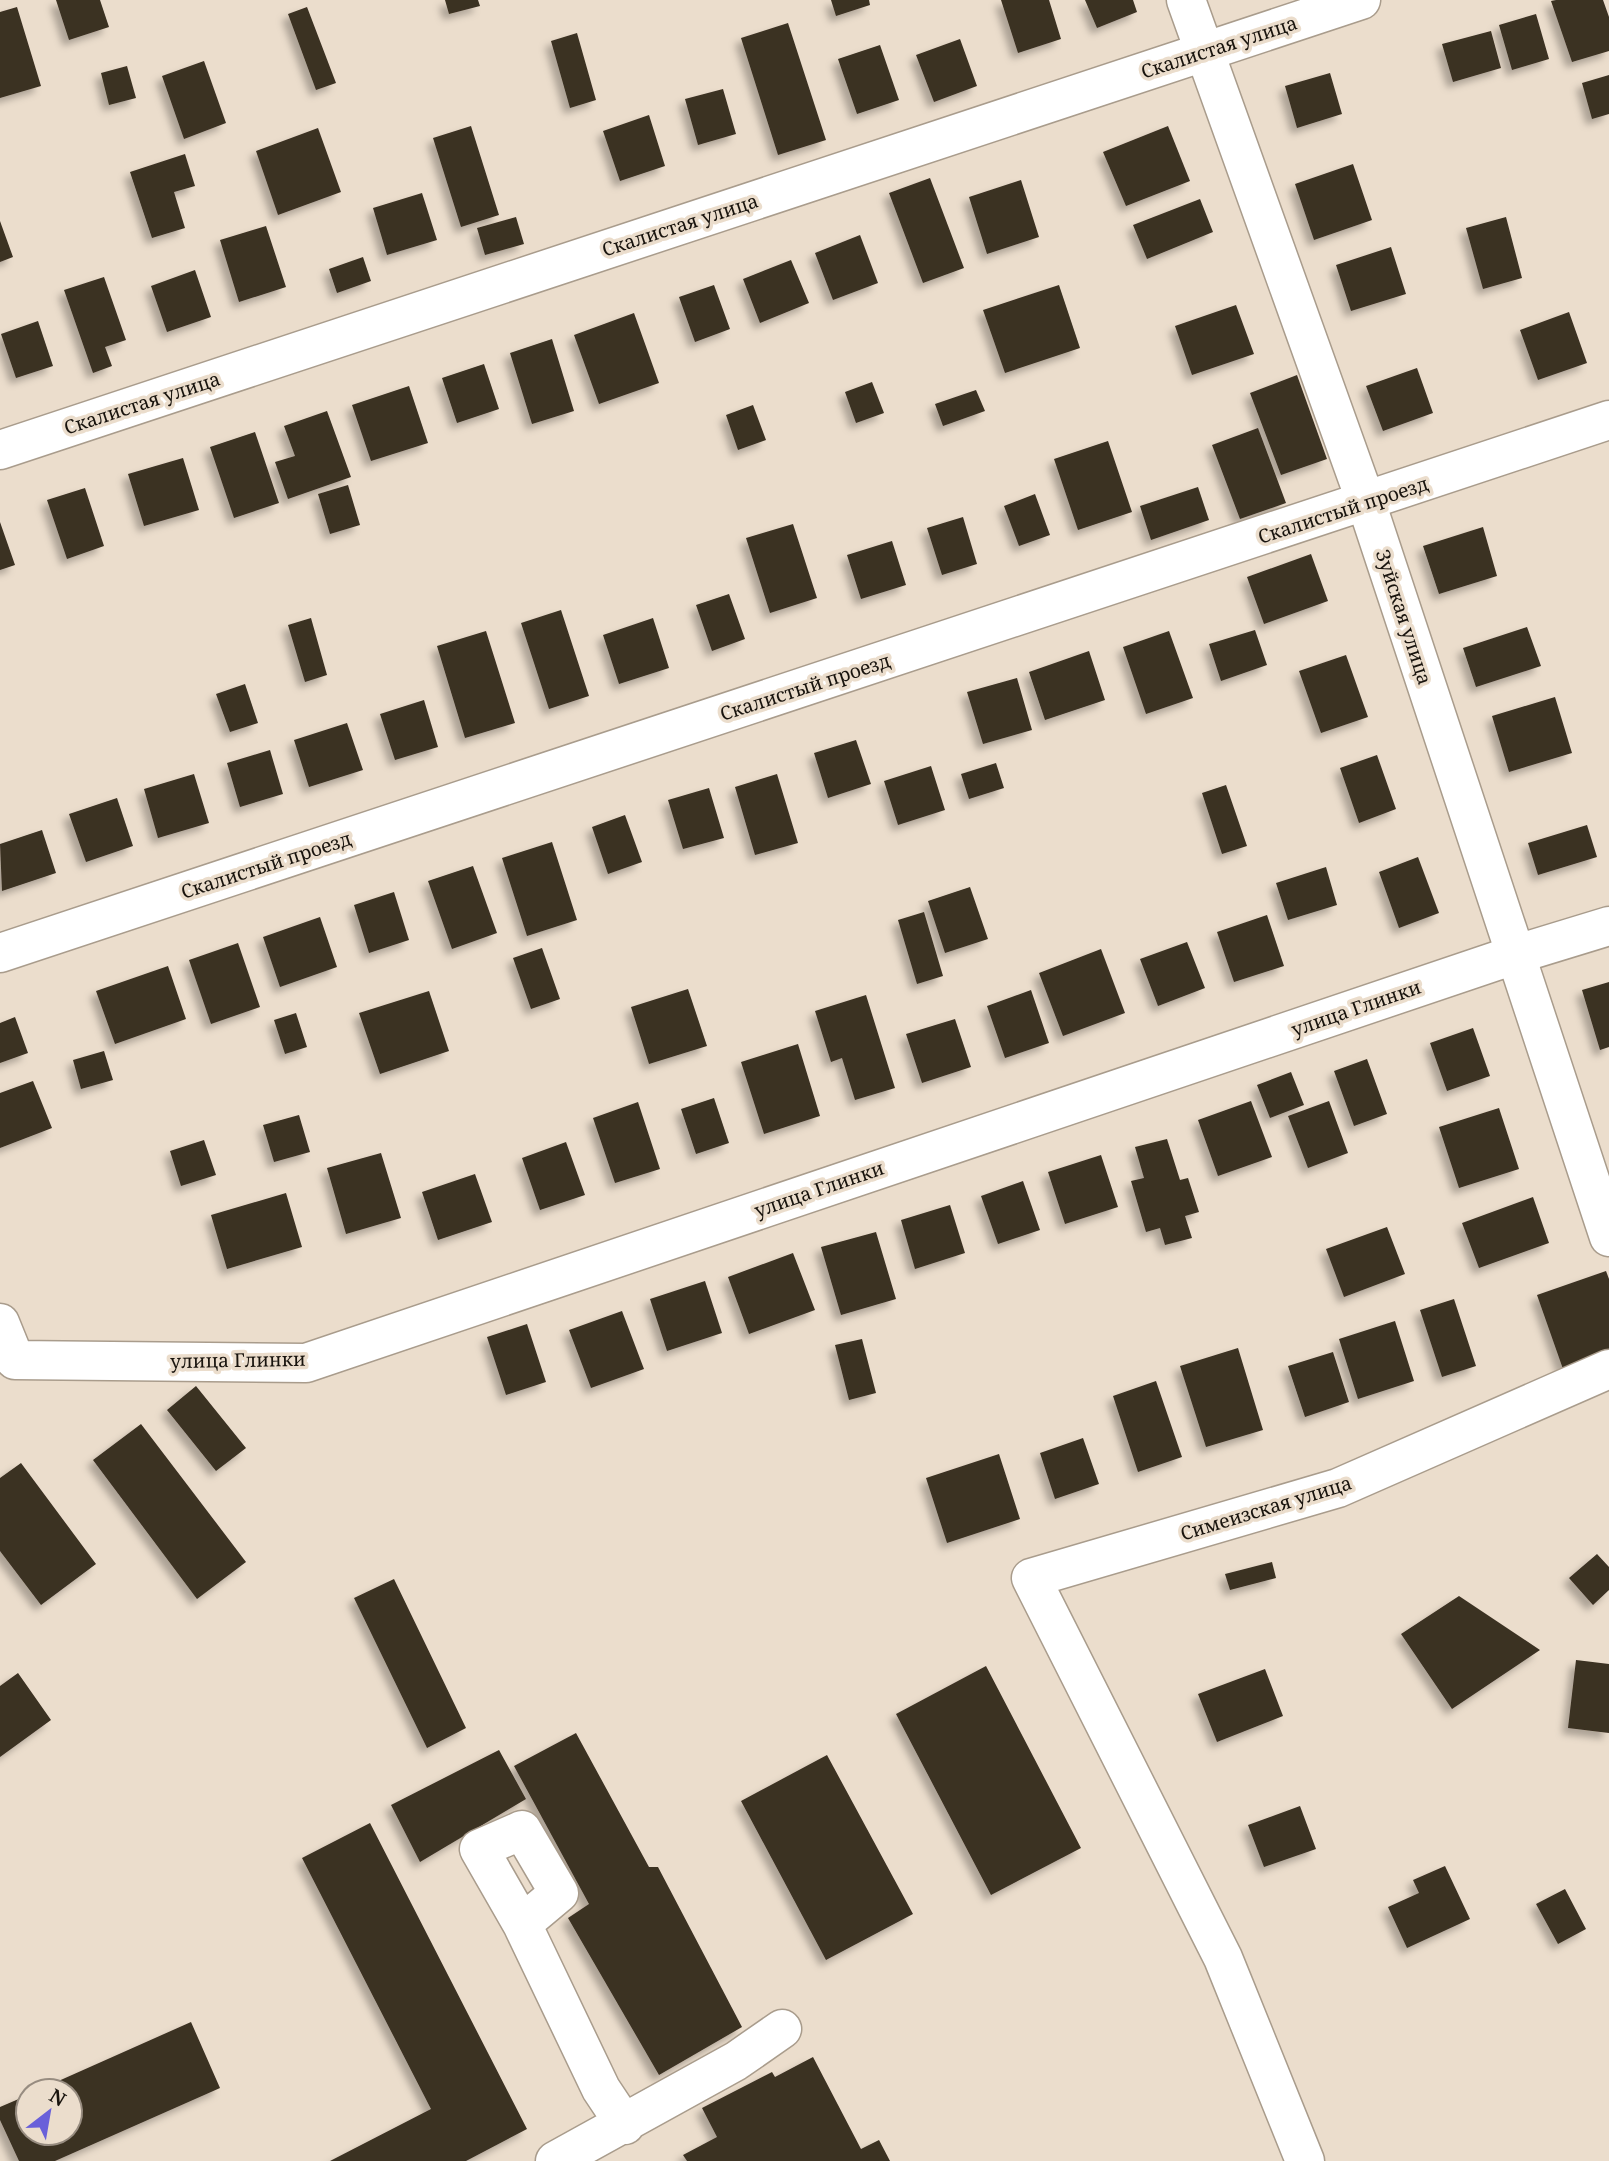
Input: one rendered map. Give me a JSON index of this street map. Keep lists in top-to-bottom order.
{
  "streets": {
    "street": [
      "Скалистая улица",
      "Скалистый проезд",
      "Зуйская улица",
      "улица Глинки",
      "Симеизская улица"
    ]
  },
  "crossings": [
    ["Скалистая улица", "Зуйская улица"],
    ["Скалистый проезд", "Зуйская улица"],
    ["Зуйская улица", "улица Глинки"]
  ],
  "north": "top right"
}
